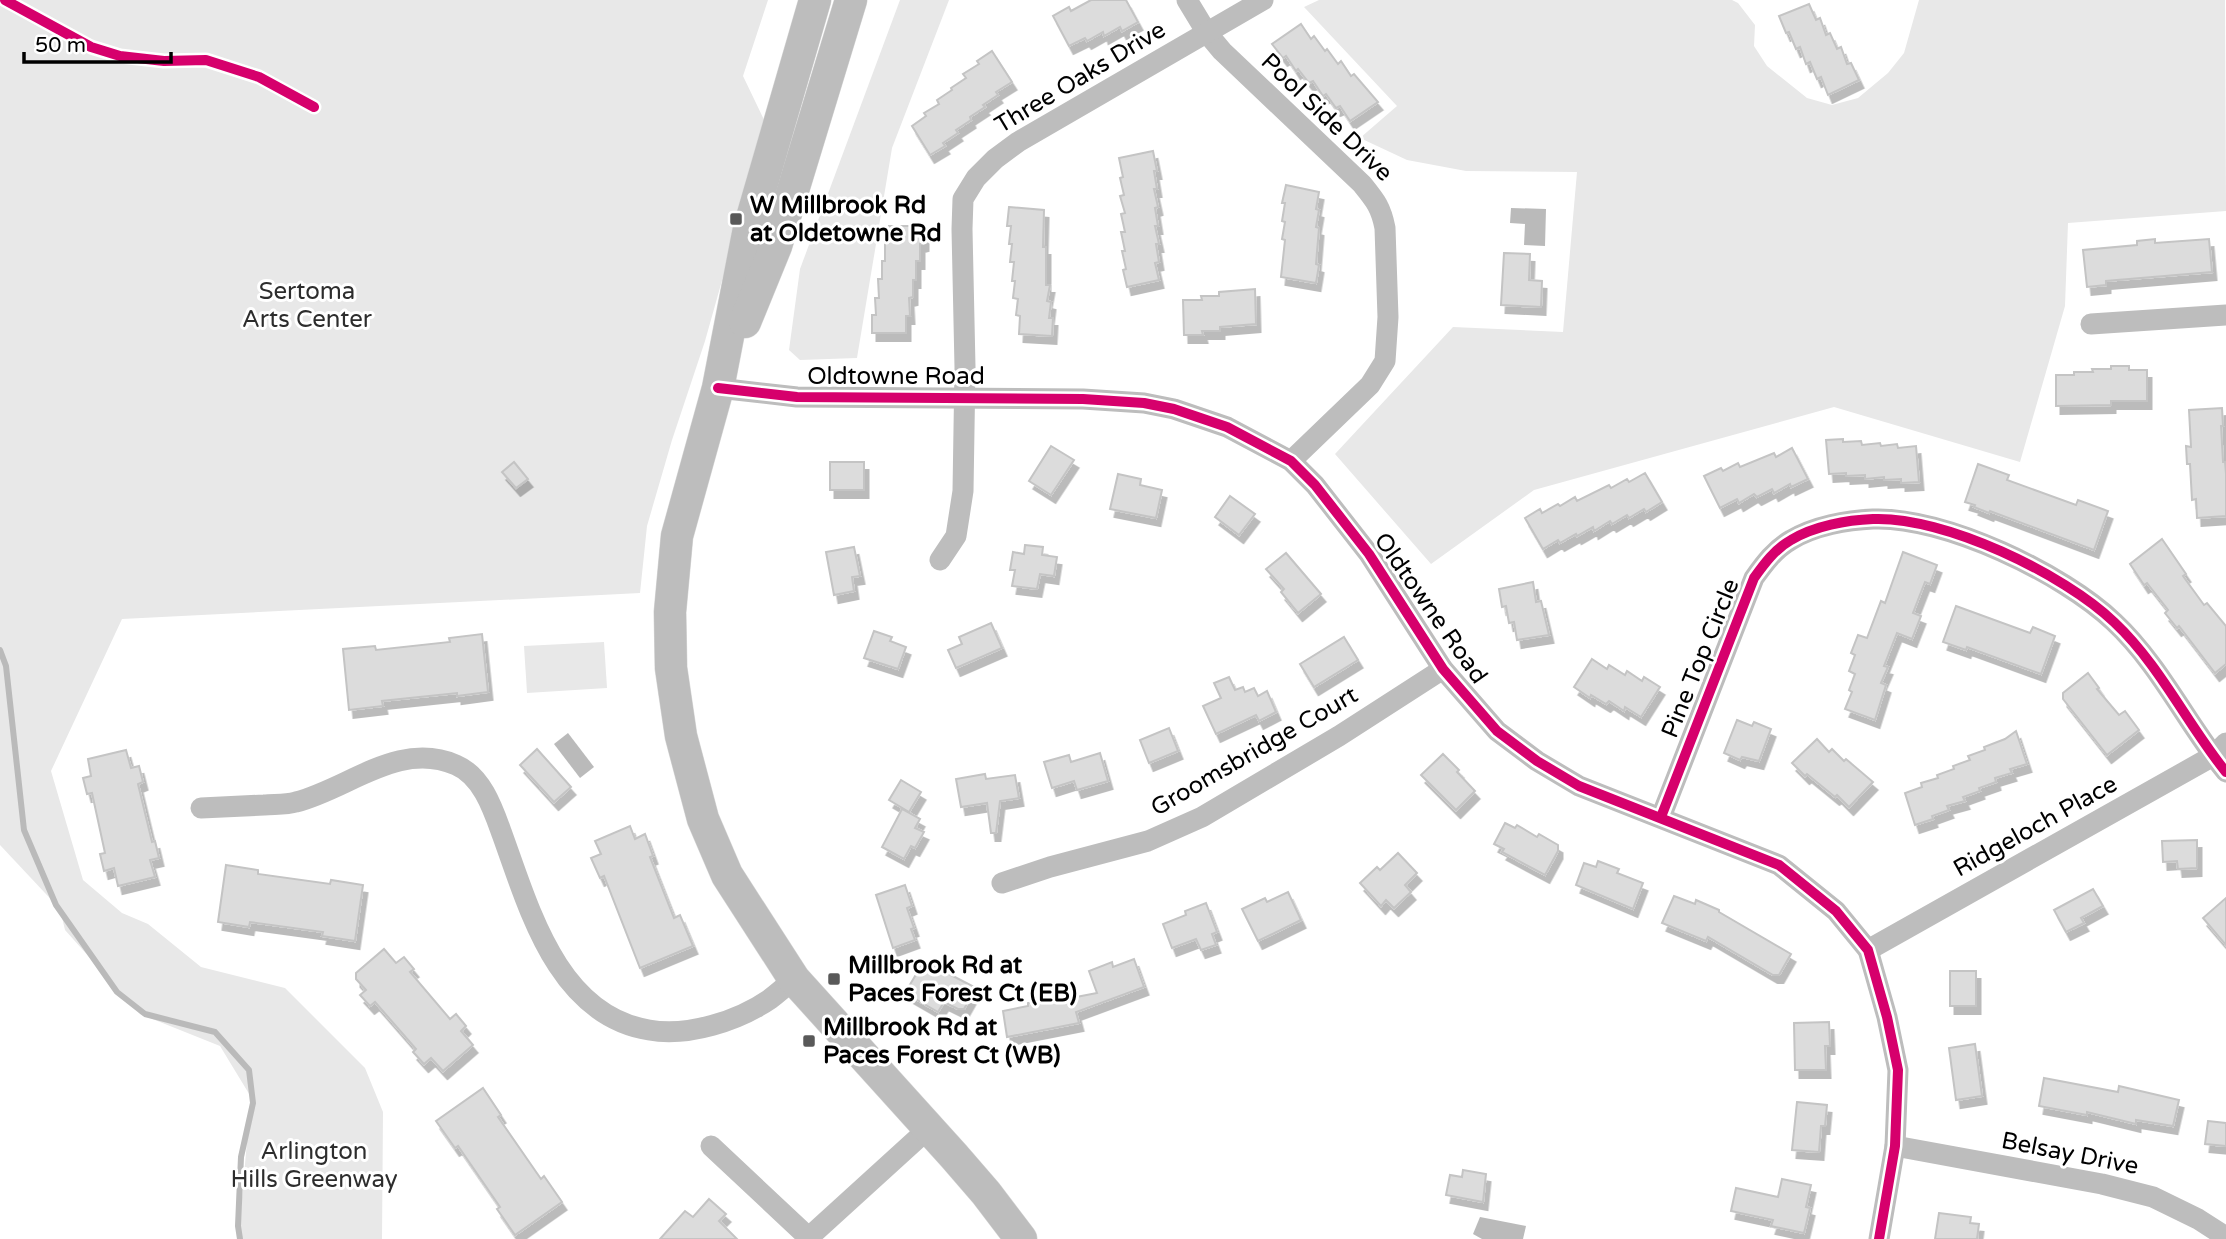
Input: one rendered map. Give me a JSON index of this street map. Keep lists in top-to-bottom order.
{
  "streets": {
    "street": [
      "Three Oaks Drive",
      "Pool Side Drive",
      "Oldtowne Road",
      "Pine Top Circle",
      "Groomsbridge Court",
      "Ridgeloch Place",
      "Belsay Drive"
    ]
  },
  "crossings": [
    ["Three Oaks Drive", "Pool Side Drive"],
    ["Three Oaks Drive", "Oldtowne Road"],
    ["Pool Side Drive", "Oldtowne Road"],
    ["Oldtowne Road", "Pine Top Circle"],
    ["Oldtowne Road", "Groomsbridge Court"],
    ["Oldtowne Road", "Ridgeloch Place"],
    ["Oldtowne Road", "Belsay Drive"],
    ["Pine Top Circle", "Ridgeloch Place"]
  ],
  "parks": ["Sertoma Arts Center", "Arlington Hills Greenway"],
  "places": {
    "transit": ["W Millbrook Rd at Oldetowne Rd", "Millbrook Rd at Paces Forest Ct (EB)", "Millbrook Rd at Paces Forest Ct (WB)"]
  },
  "scale_bar": "50 m"
}
